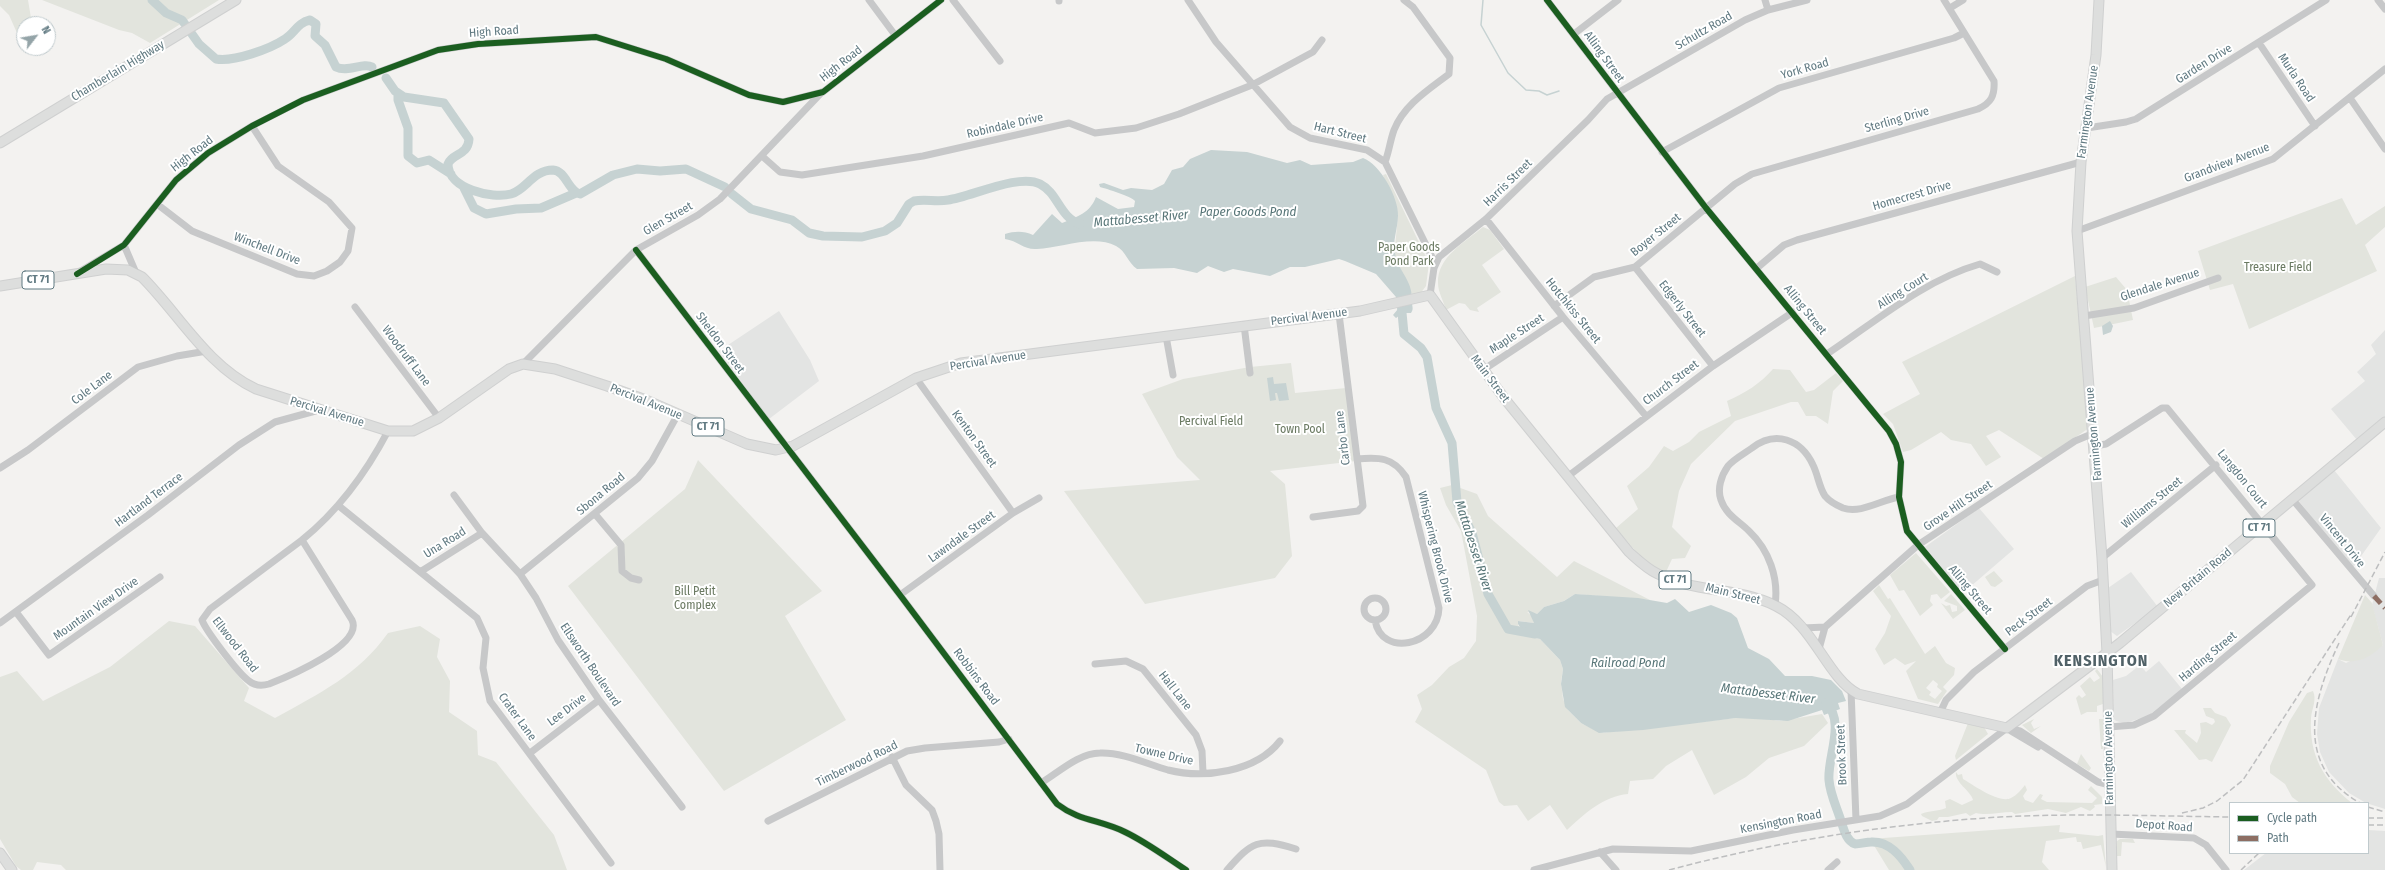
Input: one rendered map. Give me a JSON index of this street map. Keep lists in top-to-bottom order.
{
  "streets": {
    "main road": [
      "High Road",
      "Chamberlain Highway",
      "Farmington Avenue",
      "CT 71",
      "Percival Avenue",
      "Main Street",
      "New Britain Road"
    ],
    "street": [
      "Schultz Road",
      "Alling Street",
      "Garden Drive",
      "York Road",
      "Murla Road",
      "Sterling Drive",
      "Robindale Drive",
      "Hart Street",
      "Grandview Avenue",
      "Harris Street",
      "Homecrest Drive",
      "Glen Street",
      "Boyer Street",
      "Winchell Drive",
      "Glendale Avenue",
      "Alling Court",
      "Edgerly Street",
      "Hotchkiss Street",
      "Maple Street",
      "Sheldon Street",
      "Woodruff Lane",
      "Church Street",
      "Cole Lane",
      "Carbo Lane",
      "Kenton Street",
      "Langdon Court",
      "Sbona Road",
      "Hartland Terrace",
      "Williams Street",
      "Grove Hill Street",
      "Lawndale Street",
      "Vincent Drive",
      "Una Road",
      "Whispering Brook Drive",
      "Mountain View Drive",
      "Peck Street",
      "Ellwood Road",
      "Harding Street",
      "Ellsworth Boulevard",
      "Robbins Road",
      "Hall Lane",
      "Lee Drive",
      "Crater Lane",
      "Towne Drive",
      "Brook Street",
      "Timberwood Road",
      "Kensington Road",
      "Depot Road"
    ]
  },
  "crossings": [
    ["Schultz Road", "Alling Street"],
    ["Schultz Road", "Harris Street"],
    ["High Road", "Glen Street"],
    ["High Road", "Winchell Drive"],
    ["High Road", "CT 71"],
    ["Alling Street", "York Road"],
    ["Alling Street", "Sterling Drive"],
    ["Alling Street", "Harris Street"],
    ["Alling Street", "Homecrest Drive"],
    ["Alling Street", "Boyer Street"],
    ["Alling Street", "Alling Court"],
    ["Alling Street", "Church Street"],
    ["Alling Street", "Grove Hill Street"],
    ["Alling Street", "Peck Street"],
    ["Garden Drive", "Murla Road"],
    ["Garden Drive", "Farmington Avenue"],
    ["York Road", "Sterling Drive"],
    ["Murla Road", "Grandview Avenue"],
    ["Farmington Avenue", "Grandview Avenue"],
    ["Farmington Avenue", "Homecrest Drive"],
    ["Farmington Avenue", "Glendale Avenue"],
    ["Farmington Avenue", "Langdon Court"],
    ["Farmington Avenue", "Williams Street"],
    ["Farmington Avenue", "Grove Hill Street"],
    ["Farmington Avenue", "New Britain Road"],
    ["Farmington Avenue", "Peck Street"],
    ["Farmington Avenue", "Harding Street"],
    ["Farmington Avenue", "Depot Road"],
    ["Sterling Drive", "Boyer Street"],
    ["Robindale Drive", "Hart Street"],
    ["Robindale Drive", "Glen Street"],
    ["Hart Street", "Harris Street"],
    ["Harris Street", "Hotchkiss Street"],
    ["Glen Street", "Percival Avenue"],
    ["Glen Street", "Sheldon Street"],
    ["Boyer Street", "Edgerly Street"],
    ["Boyer Street", "Hotchkiss Street"],
    ["CT 71", "Percival Avenue"],
    ["Edgerly Street", "Church Street"],
    ["Hotchkiss Street", "Maple Street"],
    ["Hotchkiss Street", "Church Street"],
    ["Percival Avenue", "Sheldon Street"],
    ["Percival Avenue", "Woodruff Lane"],
    ["Percival Avenue", "Main Street"],
    ["Percival Avenue", "Cole Lane"],
    ["Percival Avenue", "Carbo Lane"],
    ["Percival Avenue", "Kenton Street"],
    ["Percival Avenue", "Sbona Road"],
    ["Percival Avenue", "Hartland Terrace"],
    ["Percival Avenue", "Ellwood Road"],
    ["Percival Avenue", "Robbins Road"],
    ["Maple Street", "Main Street"],
    ["Sheldon Street", "Robbins Road"],
    ["Main Street", "Church Street"],
    ["Main Street", "Brook Street"],
    ["Carbo Lane", "Whispering Brook Drive"],
    ["Kenton Street", "Lawndale Street"],
    ["Langdon Court", "Williams Street"],
    ["Langdon Court", "New Britain Road"],
    ["Langdon Court", "Harding Street"],
    ["Sbona Road", "Ellsworth Boulevard"],
    ["Hartland Terrace", "Mountain View Drive"],
    ["Lawndale Street", "Robbins Road"],
    ["Vincent Drive", "New Britain Road"],
    ["Una Road", "Ellsworth Boulevard"],
    ["Una Road", "Crater Lane"],
    ["New Britain Road", "Kensington Road"],
    ["Ellwood Road", "Crater Lane"],
    ["Ellsworth Boulevard", "Lee Drive"],
    ["Robbins Road", "Towne Drive"],
    ["Robbins Road", "Timberwood Road"],
    ["Hall Lane", "Towne Drive"],
    ["Lee Drive", "Crater Lane"],
    ["Brook Street", "Kensington Road"]
  ],
  "districts": ["KENSINGTON"],
  "water": ["Paper Goods Pond", "Mattabesset River", "Railroad Pond"],
  "parks": [
    "Paper Goods Pond Park",
    "Treasure Field",
    "Percival Field",
    "Town Pool",
    "Bill Petit Complex"
  ],
  "legend": ["Cycle path", "Path"],
  "north": "top right"
}
